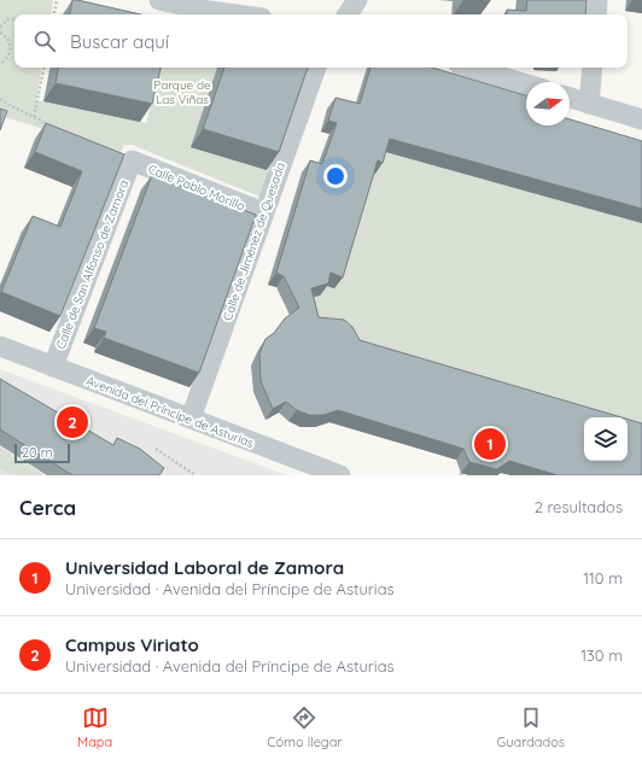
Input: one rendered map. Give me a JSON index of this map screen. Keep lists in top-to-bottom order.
{
  "streets": {
    "street": [
      "Calle Pablo Morillo",
      "Calle de Jiménez de Quesada",
      "Calle de San Alfonso de Zamora",
      "Avenida del Príncipe de Asturias"
    ]
  },
  "crossings": [
    ["Calle Pablo Morillo", "Calle de Jiménez de Quesada"],
    ["Calle Pablo Morillo", "Calle de San Alfonso de Zamora"],
    ["Calle de Jiménez de Quesada", "Avenida del Príncipe de Asturias"],
    ["Calle de San Alfonso de Zamora", "Avenida del Príncipe de Asturias"]
  ],
  "parks": ["Parque de Las Viñas"],
  "scale_bar": "20 m",
  "north": "right",
  "page": {
    "search": "Buscar aquí",
    "pins": ["2", "1"],
    "scale": "20 m",
    "heading": ["Cerca", "2 resultados"],
    "list": [
      {
        "mark": "1",
        "name": "Universidad Laboral de Zamora",
        "note": "Universidad · Avenida del Príncipe de Asturias",
        "value": "110 m"
      },
      {
        "mark": "2",
        "name": "Campus Viriato",
        "note": "Universidad · Avenida del Príncipe de Asturias",
        "value": "130 m"
      }
    ],
    "nav": ["Mapa", "Cómo llegar", "Guardados"]
  }
}
